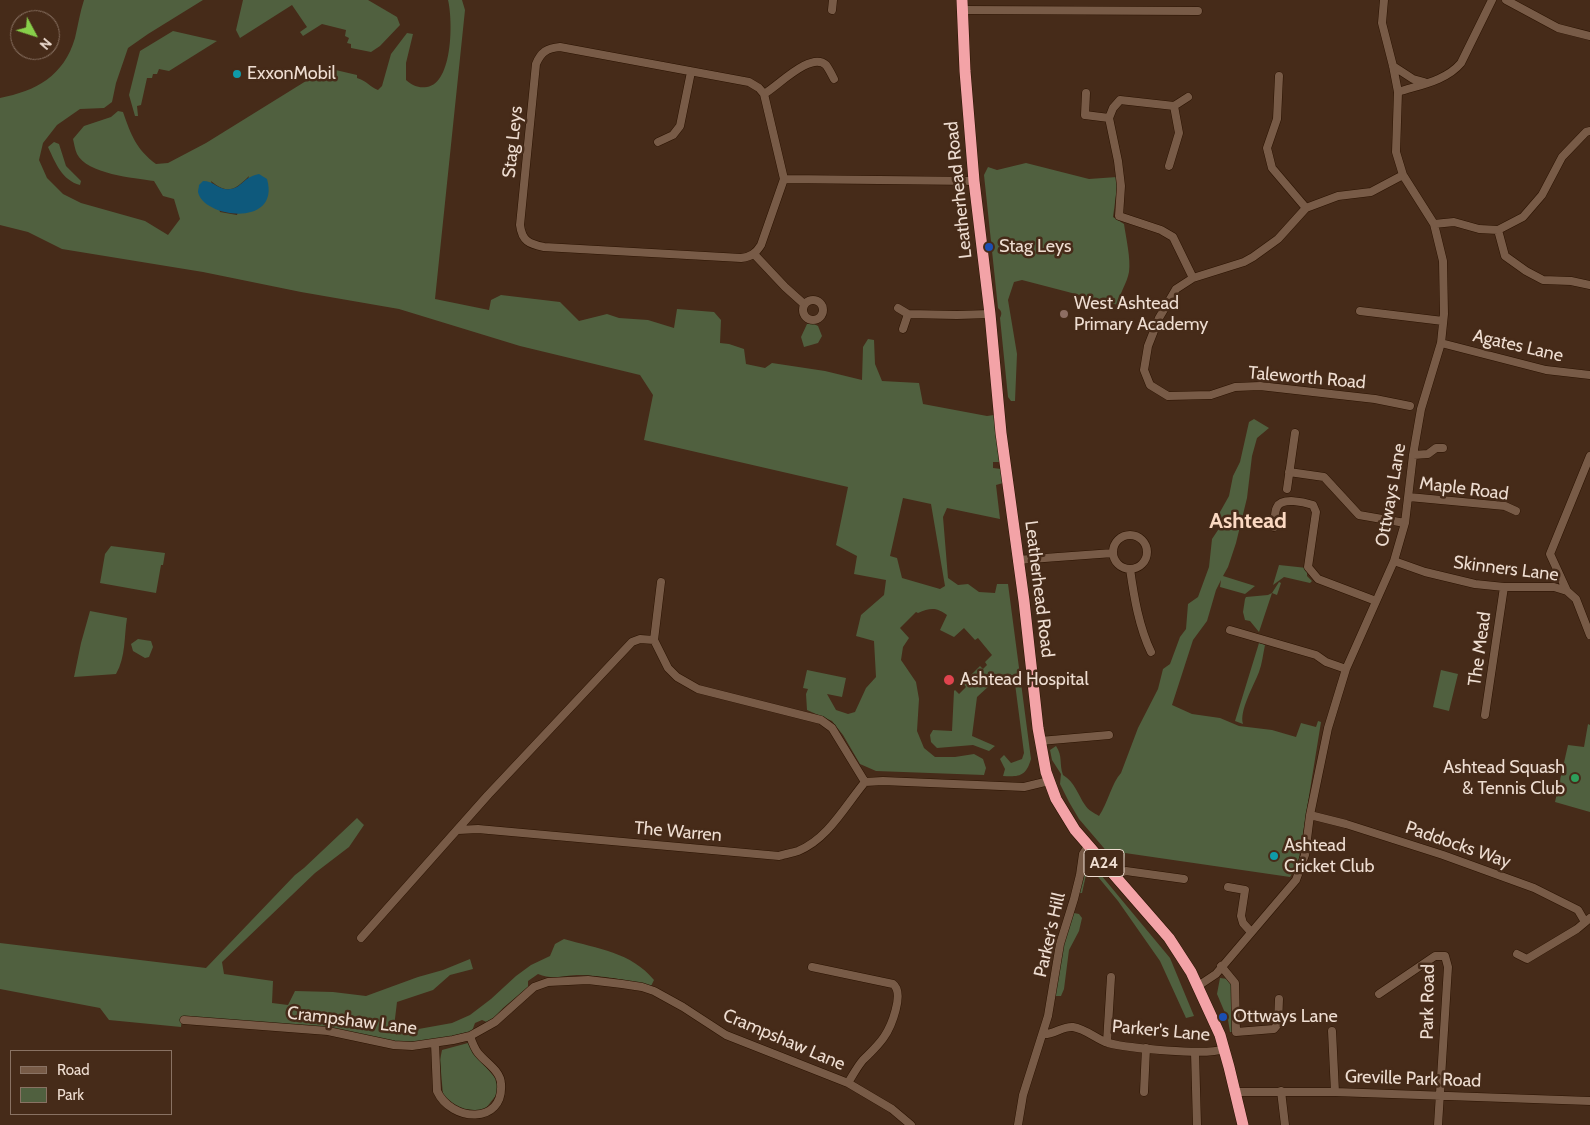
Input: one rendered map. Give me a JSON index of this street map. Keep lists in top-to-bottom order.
{
  "streets": {
    "highway": ["Leatherhead Road", "A24"],
    "street": [
      "Stag Leys",
      "Agates Lane",
      "Taleworth Road",
      "Maple Road",
      "Ottways Lane",
      "Skinners Lane",
      "The Mead",
      "The Warren",
      "Paddocks Way",
      "Parker's Hill",
      "Park Road",
      "Crampshaw Lane",
      "Parker's Lane",
      "Greville Park Road"
    ]
  },
  "crossings": [
    ["Leatherhead Road", "Ottways Lane"],
    ["Leatherhead Road", "Parker's Hill"],
    ["Leatherhead Road", "Parker's Lane"],
    ["Leatherhead Road", "Greville Park Road"],
    ["Agates Lane", "Ottways Lane"],
    ["Taleworth Road", "Ottways Lane"],
    ["Maple Road", "Ottways Lane"],
    ["Ottways Lane", "Skinners Lane"],
    ["Ottways Lane", "Paddocks Way"],
    ["Skinners Lane", "The Mead"],
    ["Parker's Hill", "Parker's Lane"],
    ["Park Road", "Greville Park Road"]
  ],
  "districts": ["Ashtead"],
  "places": [
    "ExxonMobil",
    "Stag Leys",
    "West Ashtead Primary Academy",
    "Ashtead Hospital",
    "Ashtead Squash & Tennis Club",
    "Ashtead Cricket Club",
    "Ottways Lane"
  ],
  "legend": ["Road", "Park"],
  "north": "bottom right"
}
